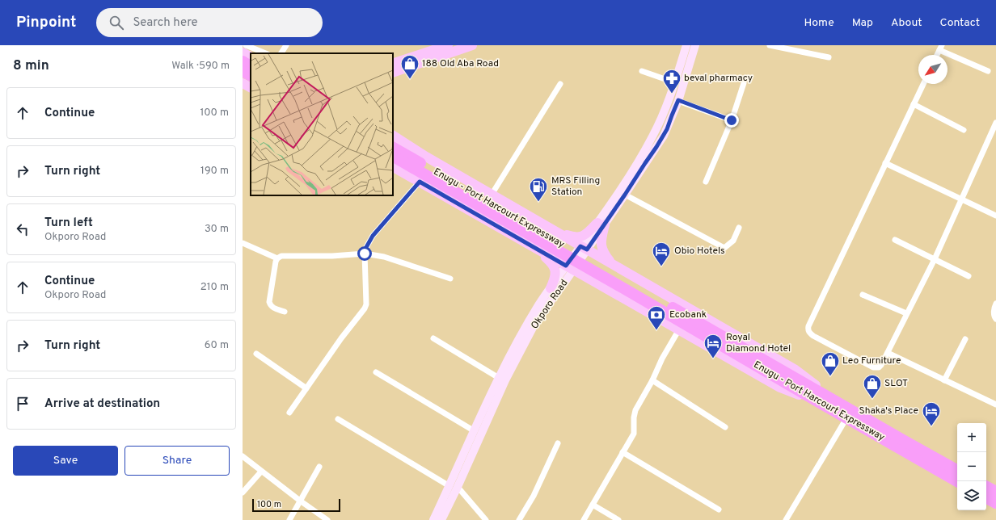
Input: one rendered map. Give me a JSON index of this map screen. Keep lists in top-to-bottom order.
{
  "streets": {
    "highway": ["Enugu - Port Harcourt Expressway"],
    "main road": ["Okporo Road"]
  },
  "places": {
    "shop": ["188 Old Aba Road", "Leo Furniture", "SLOT"],
    "pharmacy": ["beval pharmacy"],
    "fuel station": ["MRS Filling Station"],
    "hotel": ["Obio Hotels", "Royal Diamond Hotel", "Shaka's Place"],
    "bank": ["Ecobank"]
  },
  "scale_bar": "100 m",
  "north": "bottom left",
  "page": {
    "header": "Pinpoint",
    "search": "Search here",
    "nav": [
      "Home",
      "Map",
      "About",
      "Contact"
    ],
    "heading": ["8 min", "Walk · 590 m"],
    "list": [
      ["Continue", "100 m"],
      ["Turn right", "190 m"],
      ["Turn left", "Okporo Road", "30 m"],
      ["Continue", "Okporo Road", "210 m"],
      ["Turn right", "60 m"],
      "Arrive at destination"
    ],
    "map_buttons": ["+", "−"],
    "buttons": ["Save", "Share"],
    "scale": "100 m"
  }
}
